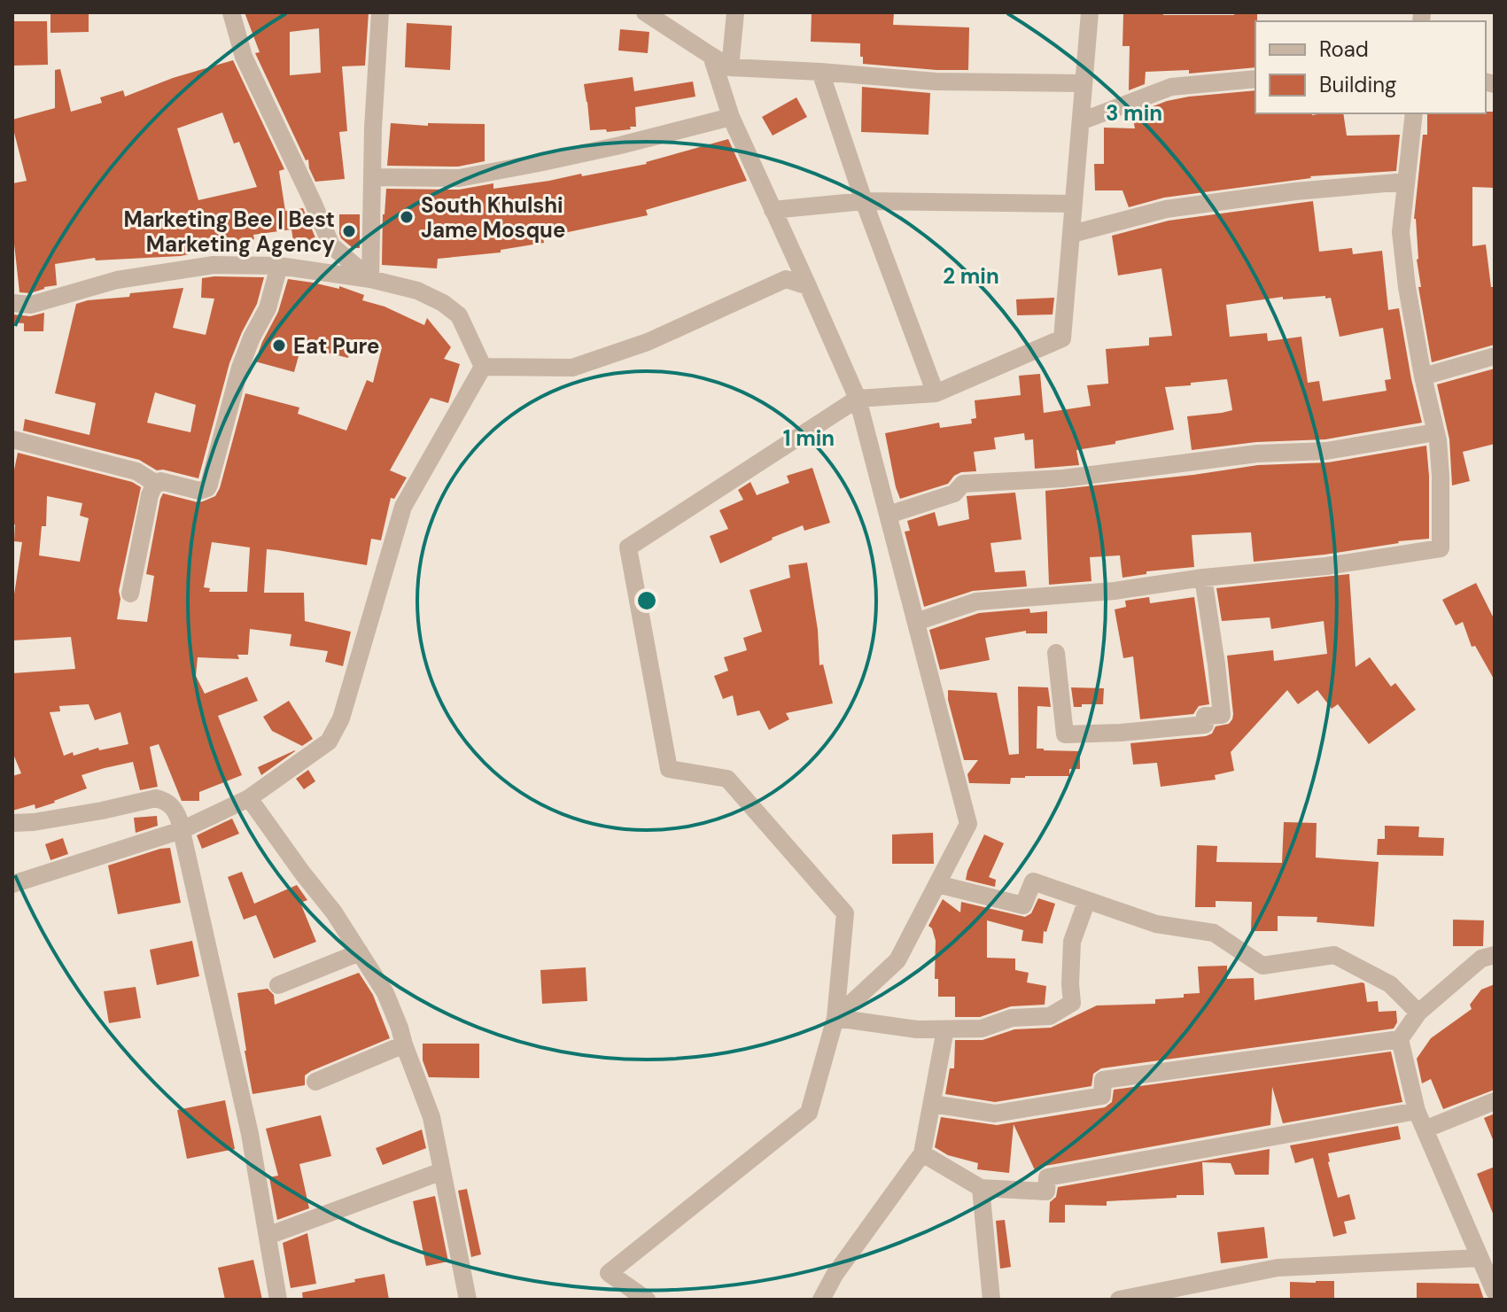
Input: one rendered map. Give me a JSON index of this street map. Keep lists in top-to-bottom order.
{
  "places": ["South Khulshi Jame Mosque", "Marketing Bee | Best Marketing Agency", "Eat Pure"],
  "legend": ["Road", "Building"],
  "rings": ["3 min", "2 min", "1 min"]
}
